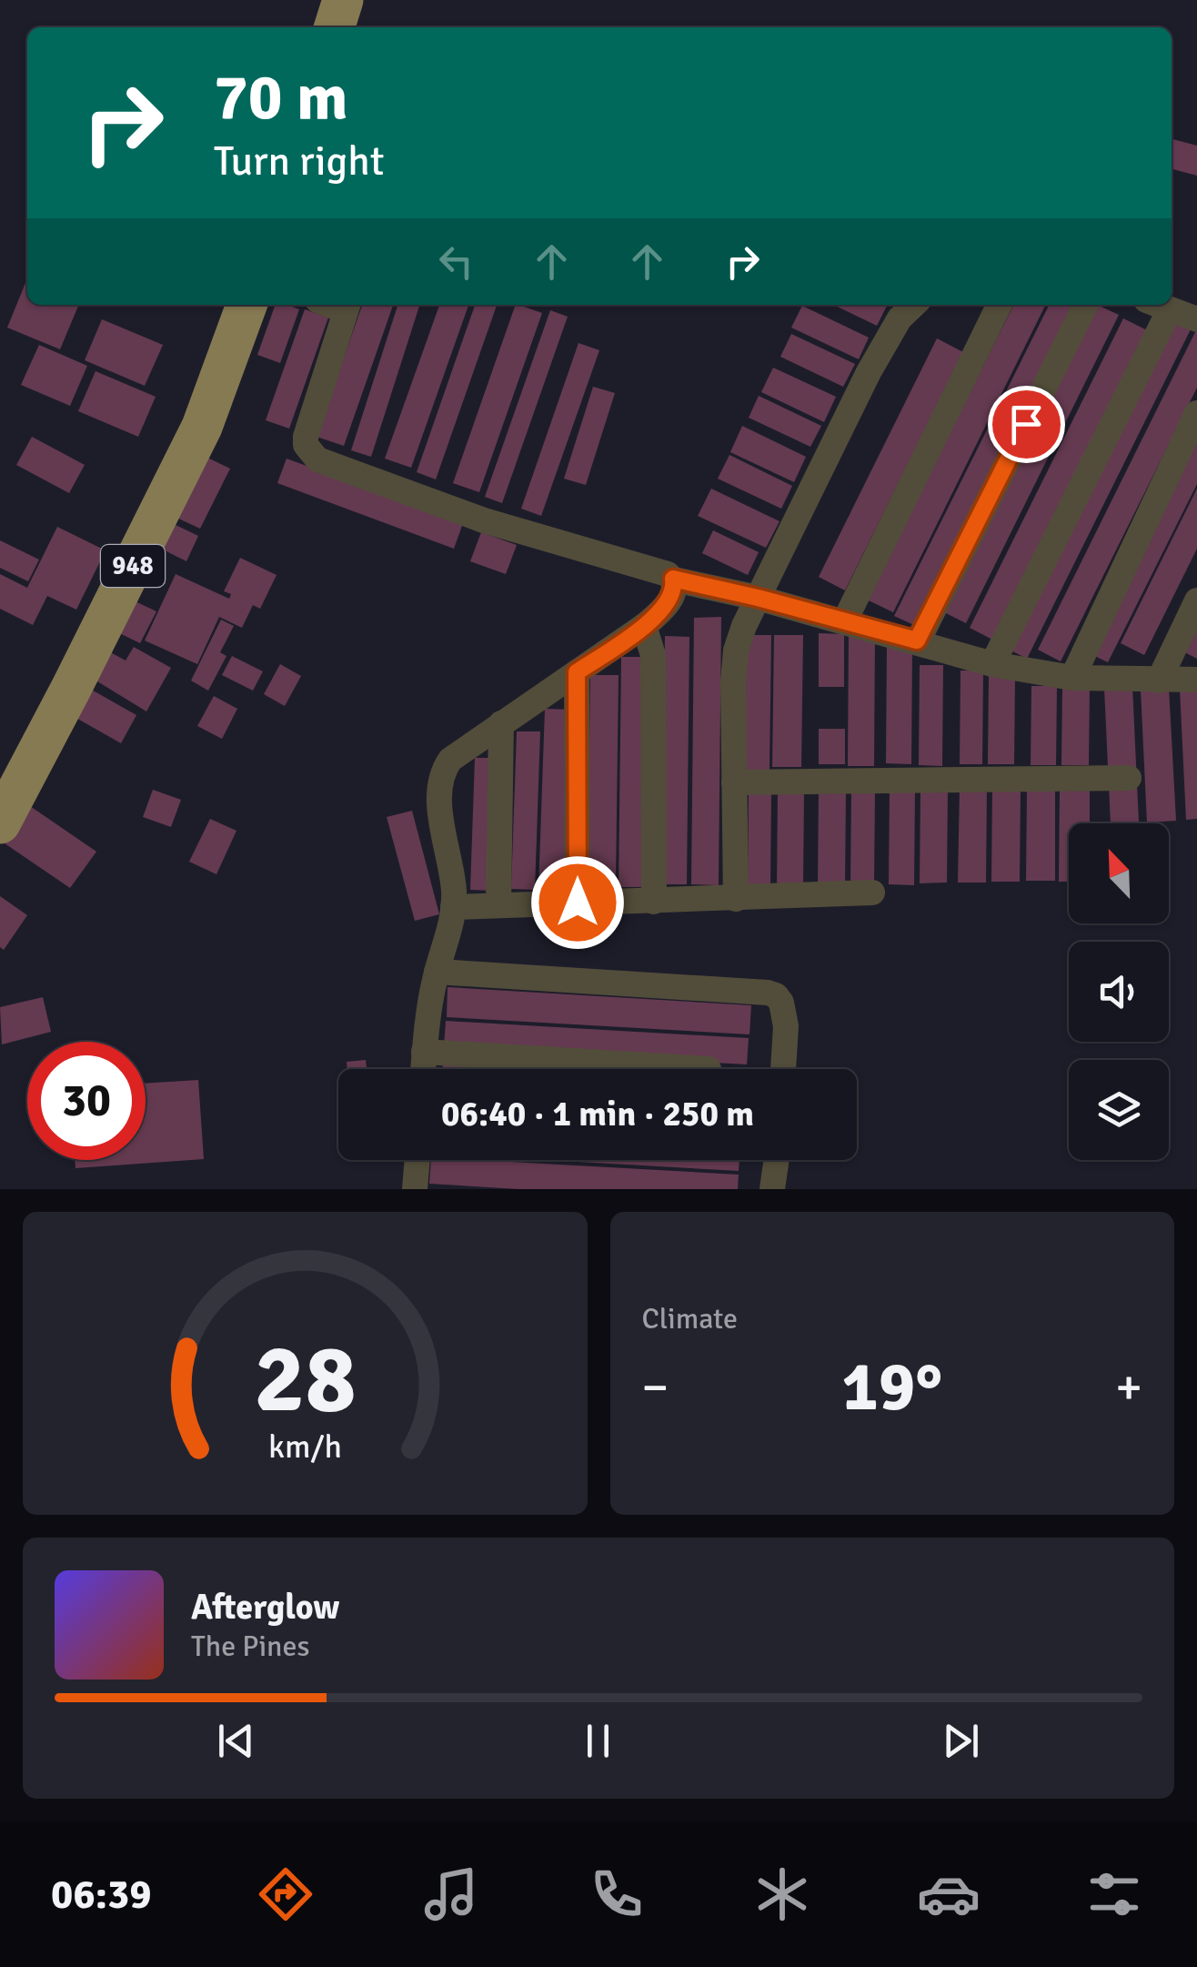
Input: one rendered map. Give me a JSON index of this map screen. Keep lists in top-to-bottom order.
{
  "streets": {
    "main road": ["948"]
  },
  "north": "top left",
  "page": {
    "turn": ["70 m", "Turn right"],
    "limit": "30",
    "trip": "06:40 · 1 min · 250 m",
    "tile": "Climate",
    "heat": ["−", "19°", "+"],
    "song": ["Afterglow", "The Pines"],
    "tabs": "06:39",
    "gauge": ["28", "km/h"]
  }
}
